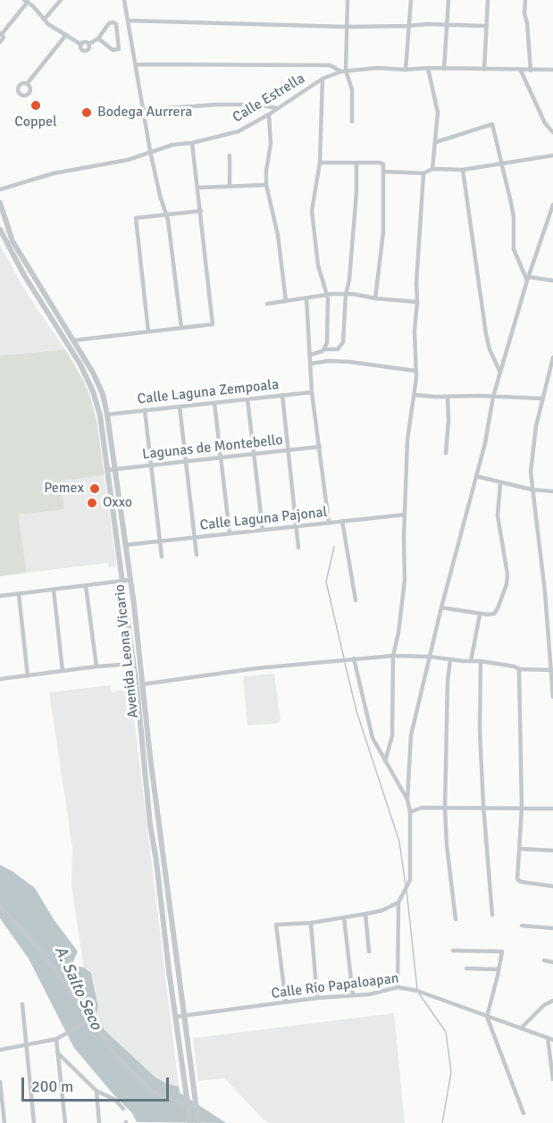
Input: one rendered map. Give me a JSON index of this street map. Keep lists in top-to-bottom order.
{
  "streets": {
    "street": [
      "Calle Estrella",
      "Calle Laguna Zempoala",
      "Lagunas de Montebello",
      "Calle Laguna Pajonal",
      "Avenida Leona Vicario",
      "Calle Río Papaloapan"
    ]
  },
  "crossings": [
    ["Calle Laguna Zempoala", "Avenida Leona Vicario"],
    ["Lagunas de Montebello", "Avenida Leona Vicario"],
    ["Calle Laguna Pajonal", "Avenida Leona Vicario"],
    ["Avenida Leona Vicario", "Calle Río Papaloapan"]
  ],
  "water": ["A. Salto Seco"],
  "places": [
    "Coppel",
    "Bodega Aurrera",
    "Pemex",
    "Oxxo"
  ],
  "scale_bar": "200 m"
}
